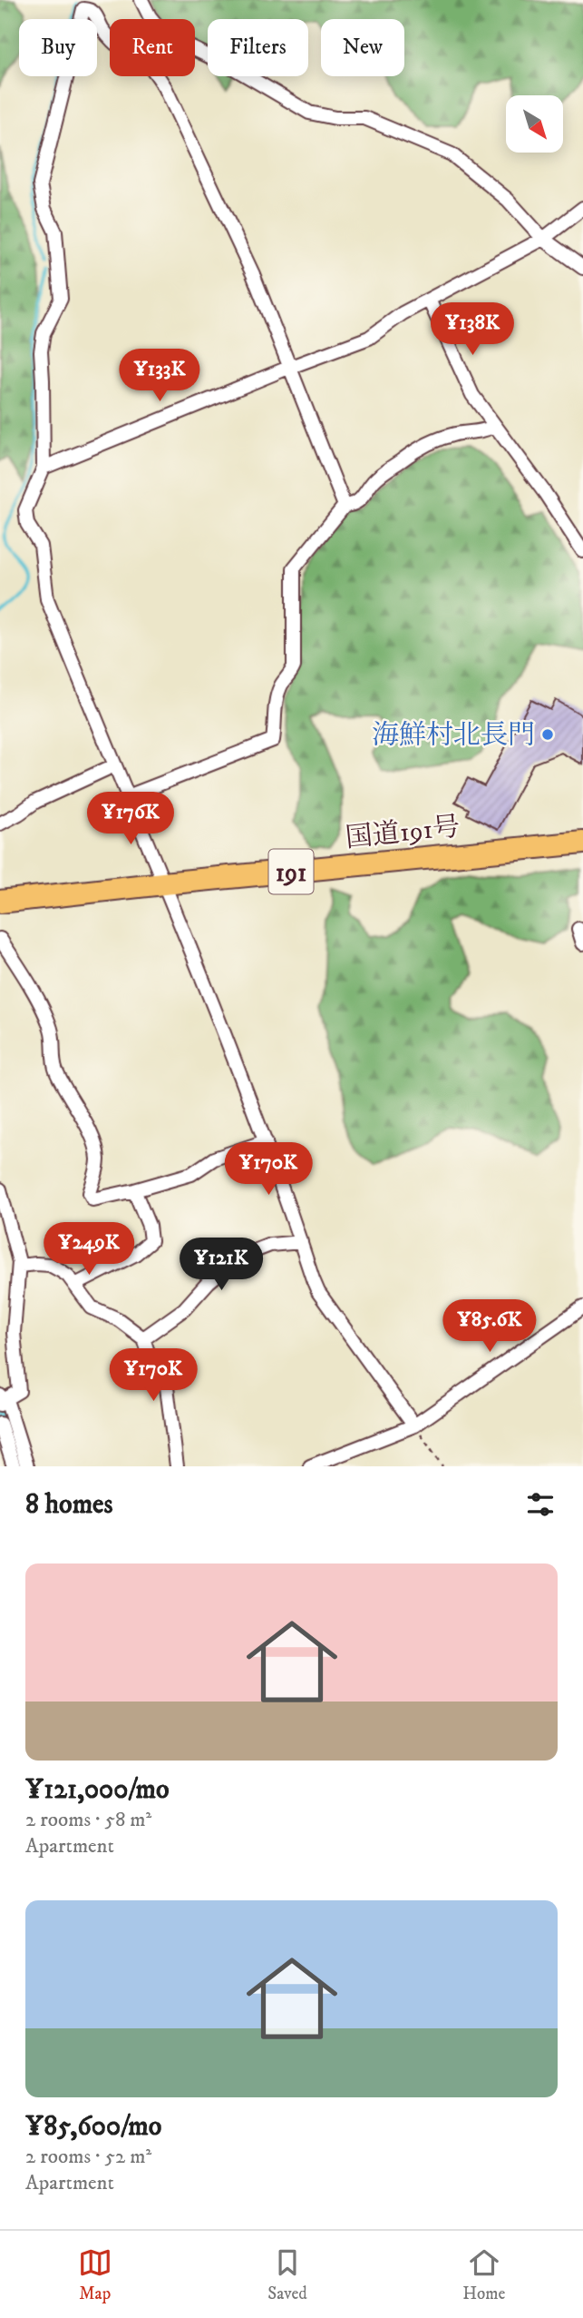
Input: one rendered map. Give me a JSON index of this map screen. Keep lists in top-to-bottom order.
{
  "streets": {
    "highway": ["国道191号", "191"]
  },
  "places": ["海鮮村北長門"],
  "north": "bottom right",
  "page": {
    "chip": [
      "Buy",
      "Rent",
      "Filters",
      "New"
    ],
    "price": [
      "¥138K",
      "¥133K",
      "¥176K",
      "¥170K",
      "¥249K",
      "¥121K",
      "¥85.6K",
      "¥170K"
    ],
    "heading": "8 homes",
    "list": [
      {
        "name": "¥121,000/mo",
        "note": "2 rooms · 58 m² · Apartment"
      },
      {
        "name": "¥85,600/mo",
        "note": "2 rooms · 52 m² · Apartment"
      }
    ],
    "tabs": ["Map", "Saved", "Home"]
  }
}
